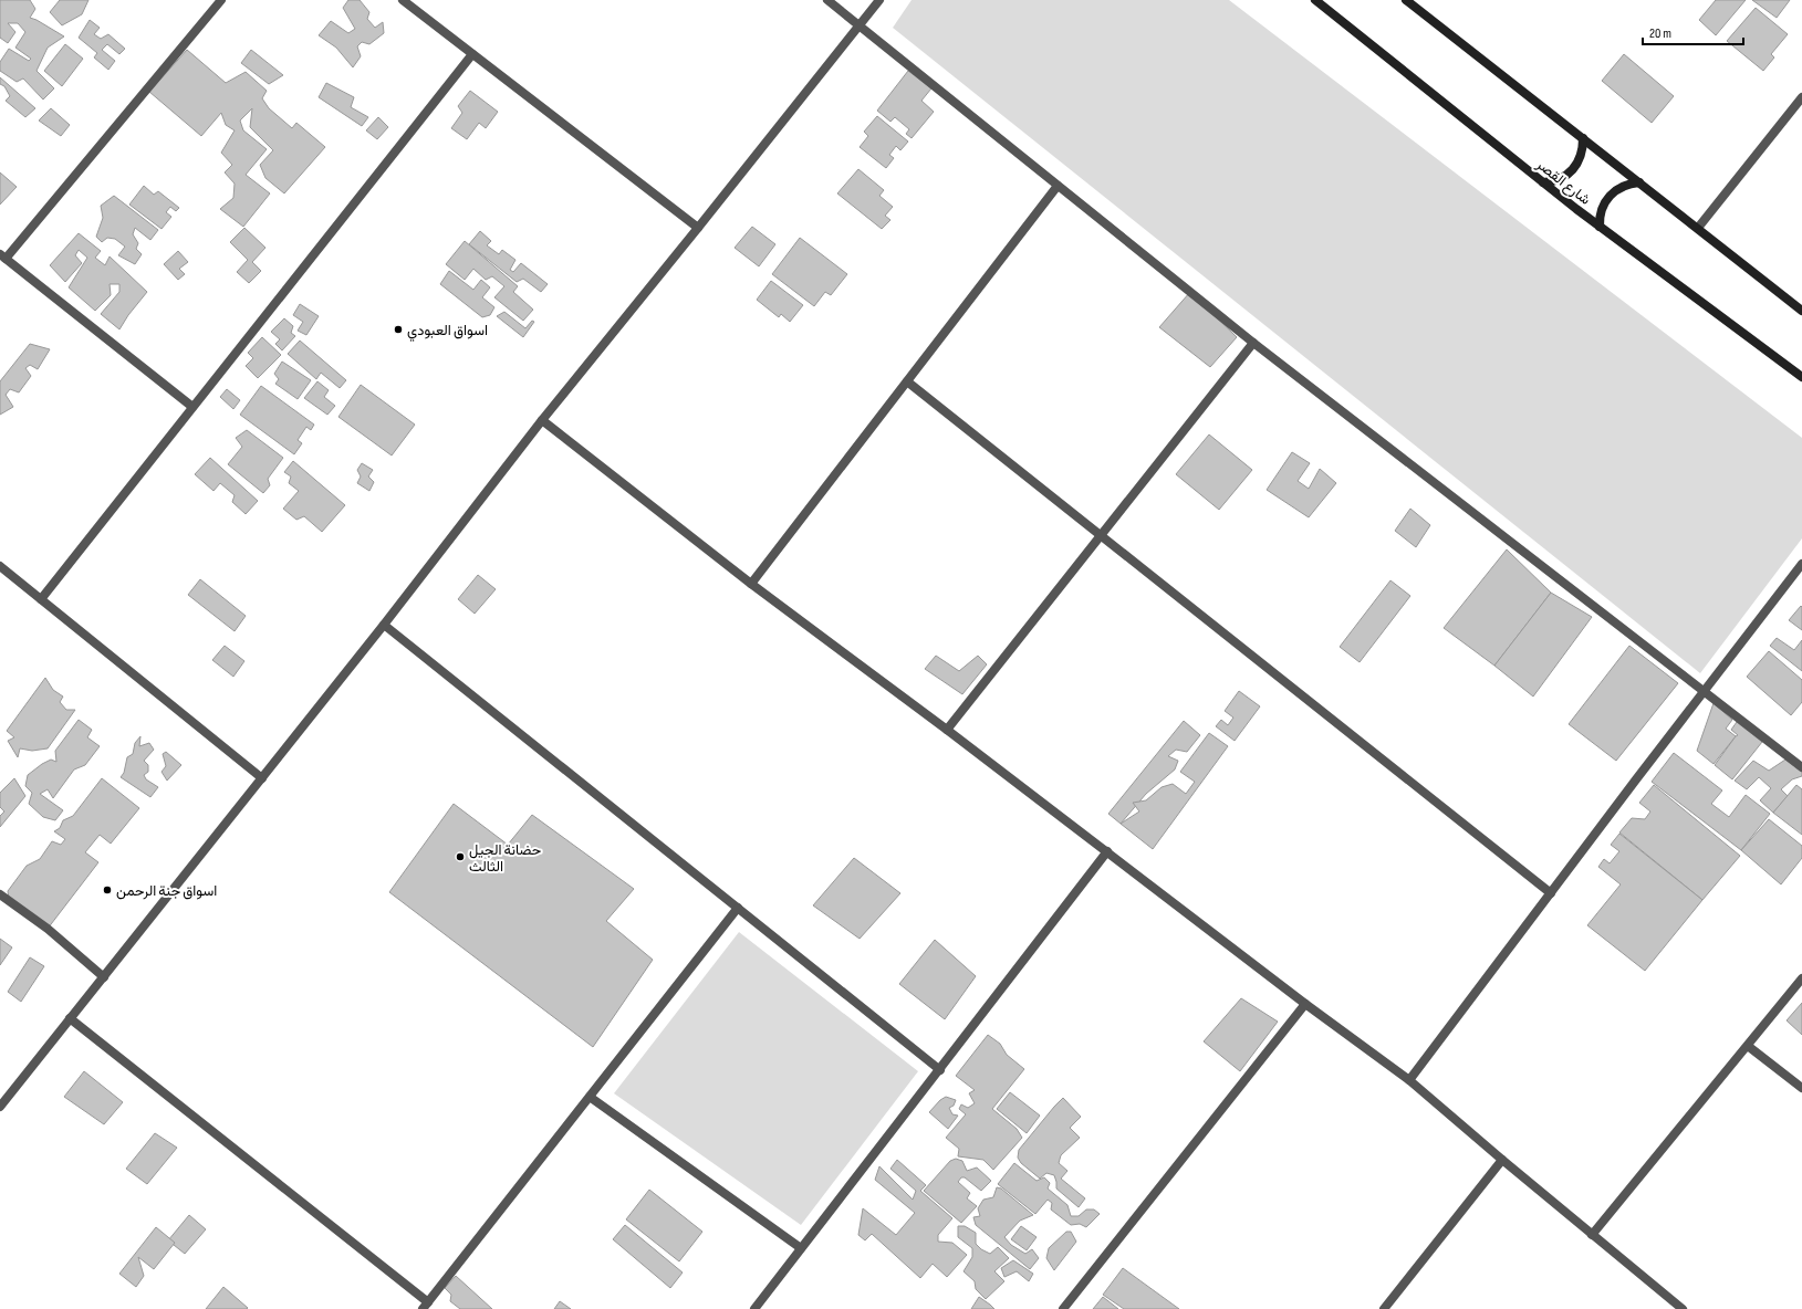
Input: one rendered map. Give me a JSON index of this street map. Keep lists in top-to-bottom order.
{
  "streets": {
    "street": ["شارع القصر"]
  },
  "places": ["اسواق العبودي", "حضانة الجيل الثالث", "اسواق جنة الرحمن"],
  "scale_bar": "20 m"
}
